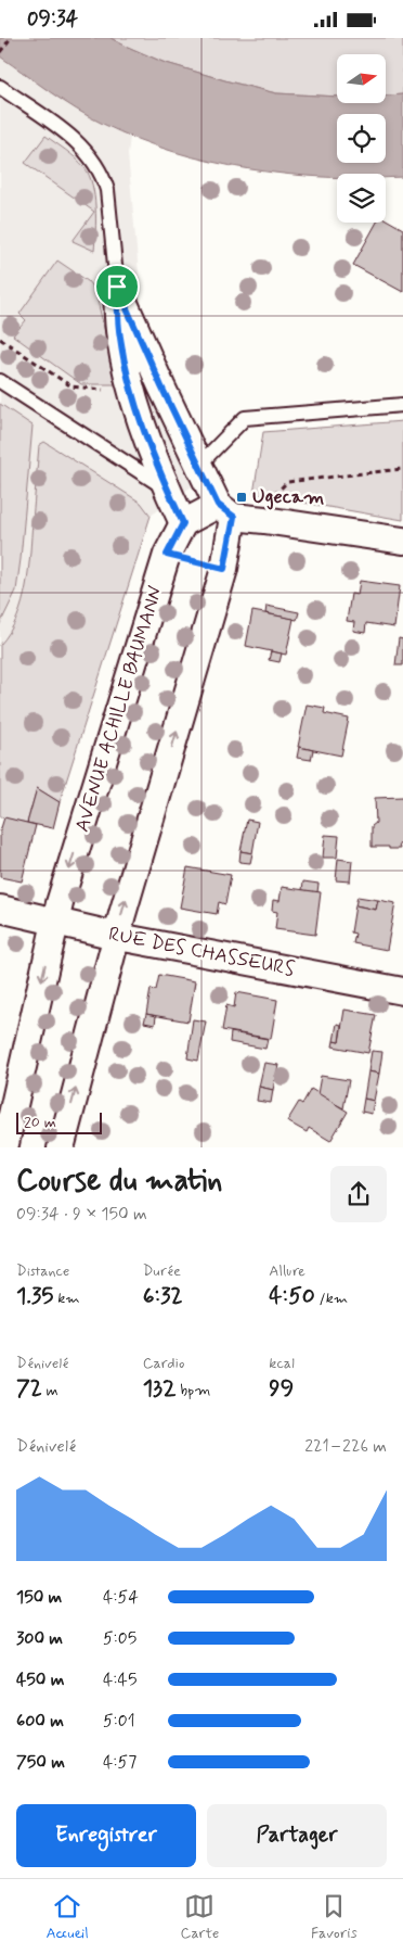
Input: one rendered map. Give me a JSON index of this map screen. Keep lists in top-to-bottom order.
{
  "streets": {
    "street": ["AVENUE ACHILLE BAUMANN", "RUE DES CHASSEURS"]
  },
  "crossings": [
    ["AVENUE ACHILLE BAUMANN", "RUE DES CHASSEURS"]
  ],
  "places": {
    "transit": ["Ugecam"]
  },
  "scale_bar": "20 m",
  "north": "right",
  "page": {
    "status": "09:34",
    "scale": "20 m",
    "heading": ["Course du matin", "09:34 · 9 × 150 m"],
    "stats": [
      ["Distance", "1.35 km"],
      ["Durée", "6:32"],
      ["Allure", "4:50 /km"],
      ["Dénivelé", "72 m"],
      ["Cardio", "132 bpm"],
      ["kcal", "99"]
    ],
    "chart": ["Dénivelé", "221–226 m"],
    "list": [
      {
        "name": "150 m",
        "note": "4:54"
      },
      {
        "name": "300 m",
        "note": "5:05"
      },
      {
        "name": "450 m",
        "note": "4:45"
      },
      {
        "name": "600 m",
        "note": "5:01"
      },
      {
        "name": "750 m",
        "note": "4:57"
      }
    ],
    "buttons": ["Enregistrer", "Partager"],
    "tabs": ["Accueil", "Carte", "Favoris"]
  }
}
